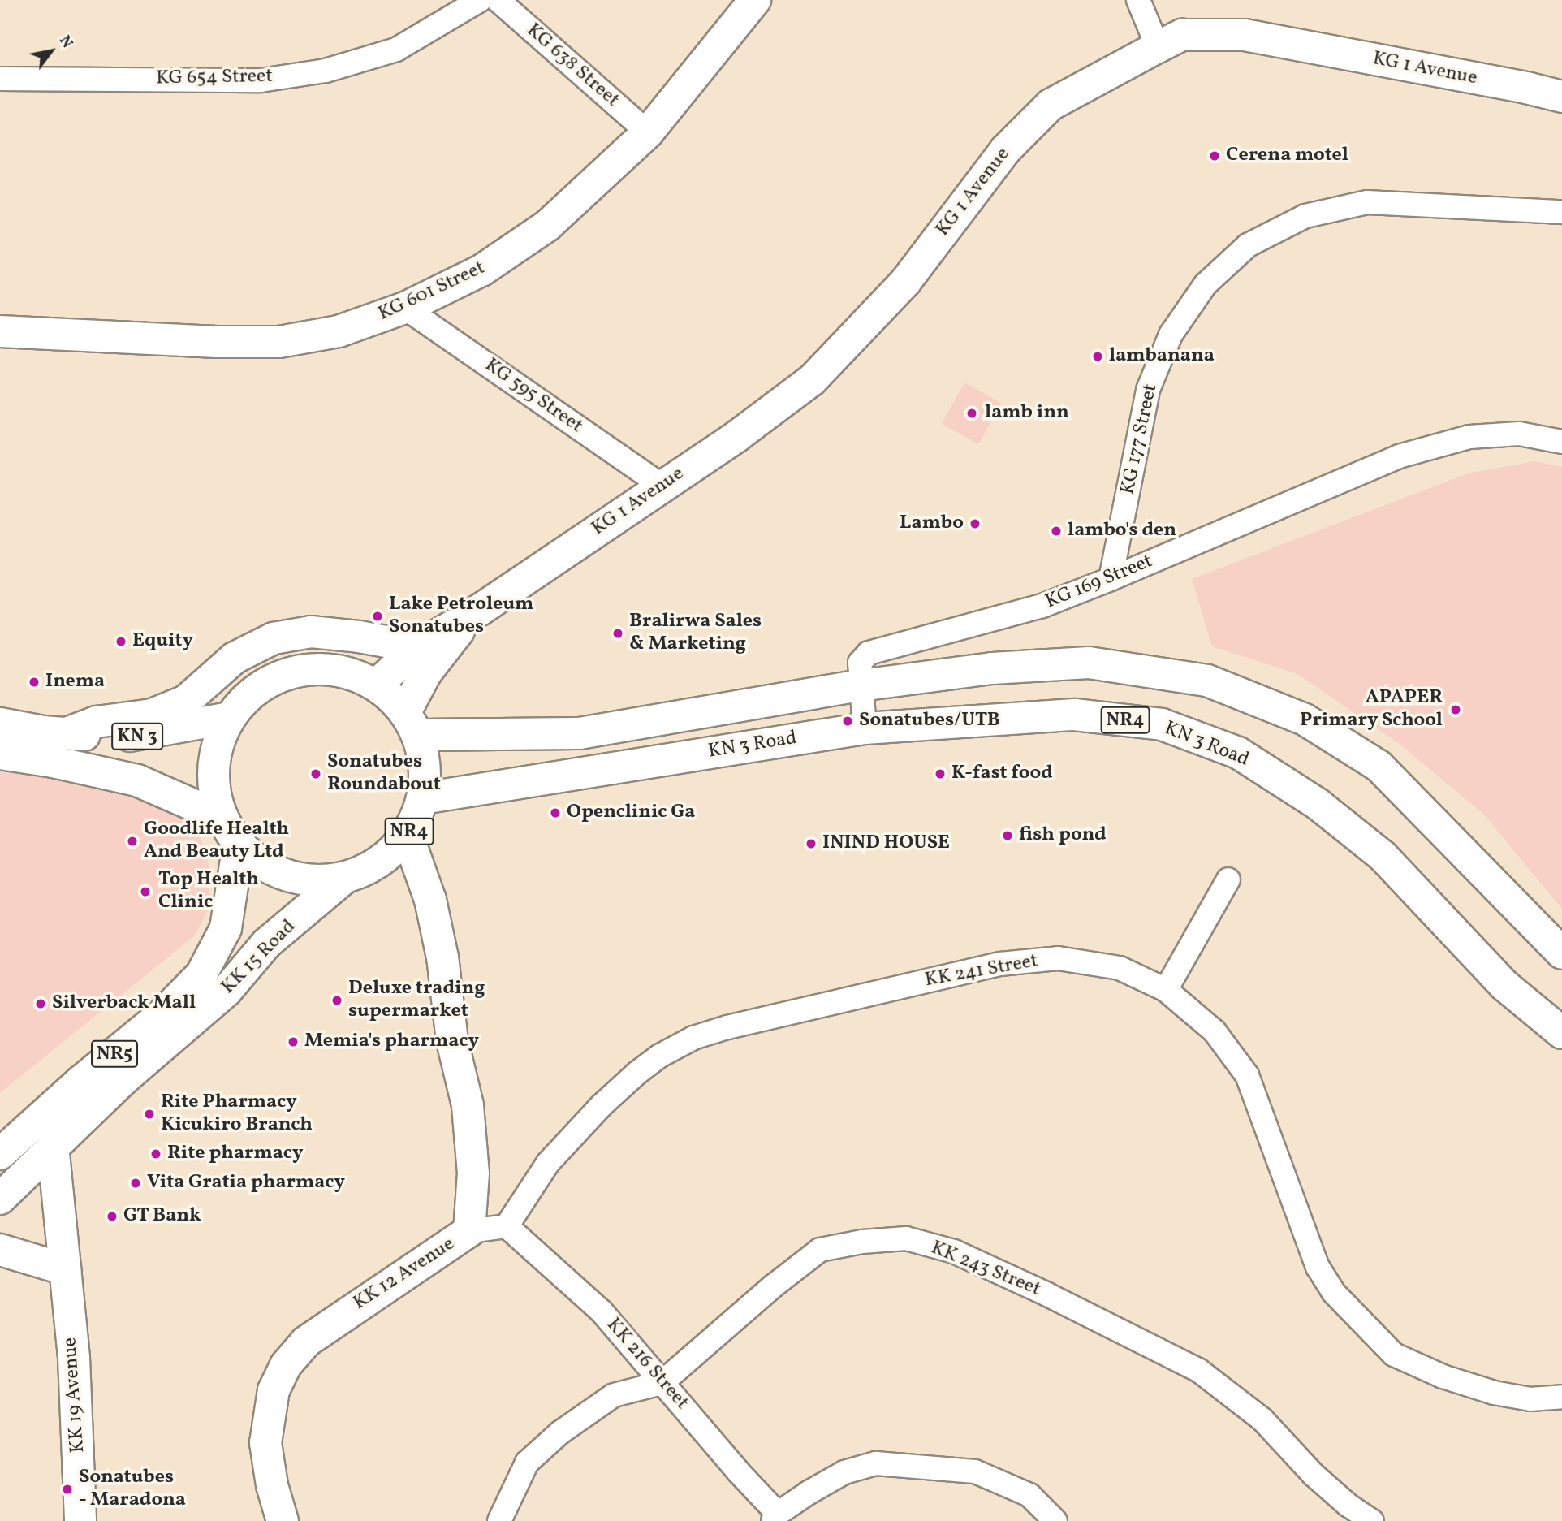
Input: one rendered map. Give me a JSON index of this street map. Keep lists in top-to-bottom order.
{
  "streets": {
    "main road": [
      "KG 1 Avenue",
      "KG 601 Street",
      "NR4",
      "KN 3",
      "KN 3 Road",
      "KK 15 Road",
      "NR5",
      "KK 12 Avenue",
      "KK 19 Avenue"
    ],
    "street": [
      "KG 638 Street",
      "KG 654 Street",
      "KG 595 Street",
      "KG 177 Street",
      "KG 169 Street",
      "KK 241 Street",
      "KK 243 Street",
      "KK 216 Street"
    ]
  },
  "crossings": [
    ["KG 638 Street", "KG 601 Street"],
    ["KG 1 Avenue", "KG 595 Street"],
    ["KG 1 Avenue", "NR4"],
    ["KG 1 Avenue", "KN 3 Road"],
    ["KG 601 Street", "KG 595 Street"],
    ["KG 177 Street", "KG 169 Street"],
    ["KG 169 Street", "KN 3 Road"],
    ["NR4", "KN 3"],
    ["NR4", "KN 3 Road"],
    ["NR4", "KK 15 Road"],
    ["NR4", "KK 12 Avenue"],
    ["KK 15 Road", "KK 19 Avenue"],
    ["KK 241 Street", "KK 216 Street"],
    ["KK 243 Street", "KK 216 Street"]
  ],
  "places": [
    "Cerena motel",
    "lambanana",
    "lamb inn",
    "Lambo",
    "lambo's den",
    "Lake Petroleum Sonatubes",
    "Bralirwa Sales & Marketing",
    "Equity",
    "Inema",
    "APAPER Primary School",
    "Sonatubes/UTB",
    "Sonatubes Roundabout",
    "K-fast food",
    "Openclinic Ga",
    "fish pond",
    "Goodlife Health And Beauty Ltd",
    "ININD HOUSE",
    "Top Health Clinic",
    "Deluxe trading supermarket",
    "Silverback Mall",
    "Memia's pharmacy",
    "Rite Pharmacy Kicukiro Branch",
    "Rite pharmacy",
    "Vita Gratia pharmacy",
    "GT Bank",
    "Sonatubes - Maradona"
  ],
  "north": "top right"
}
